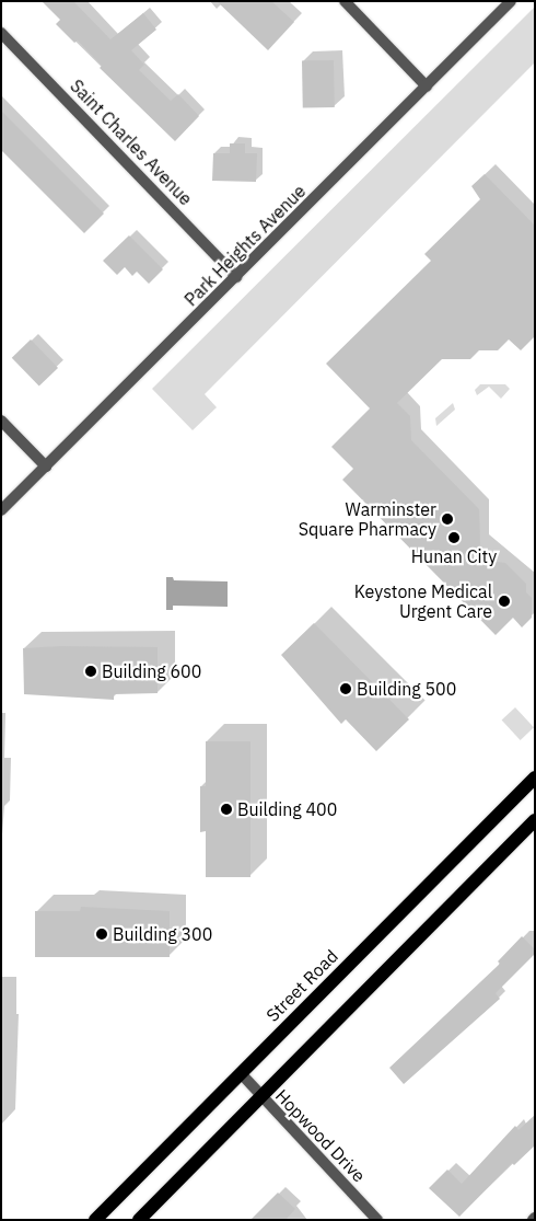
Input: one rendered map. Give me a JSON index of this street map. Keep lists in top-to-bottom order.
{
  "streets": {
    "main road": ["Street Road"],
    "street": ["Saint Charles Avenue", "Park Heights Avenue", "Hopwood Drive"]
  },
  "crossings": [
    ["Saint Charles Avenue", "Park Heights Avenue"],
    ["Street Road", "Hopwood Drive"]
  ],
  "places": [
    "Warminster Square Pharmacy",
    "Hunan City",
    "Keystone Medical Urgent Care",
    "Building 600",
    "Building 500",
    "Building 400",
    "Building 300"
  ]
}
